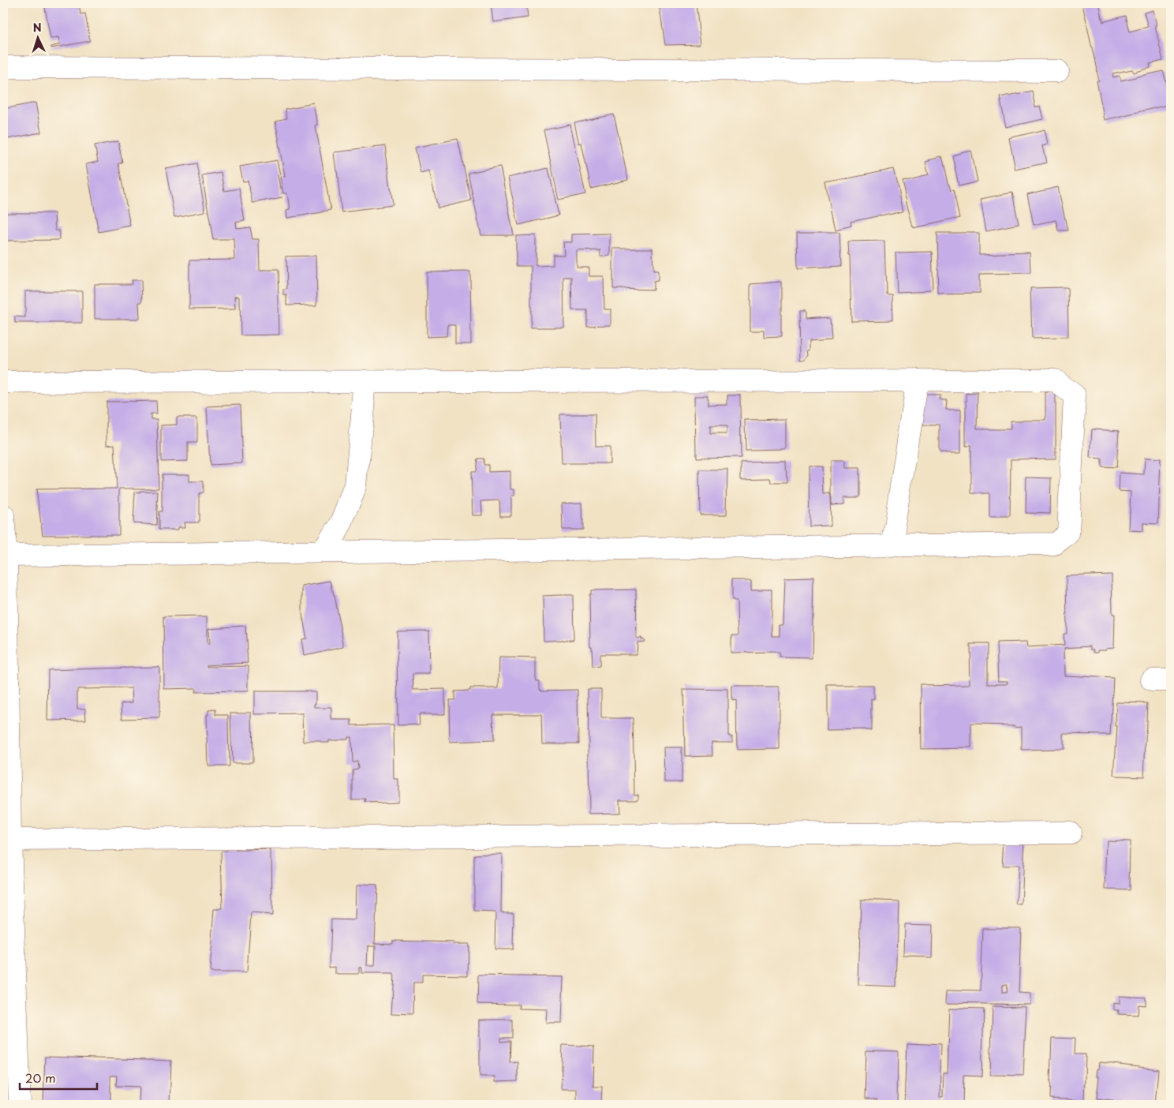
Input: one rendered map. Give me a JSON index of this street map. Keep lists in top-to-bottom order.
{
  "scale_bar": "20 m",
  "north": "top"
}
